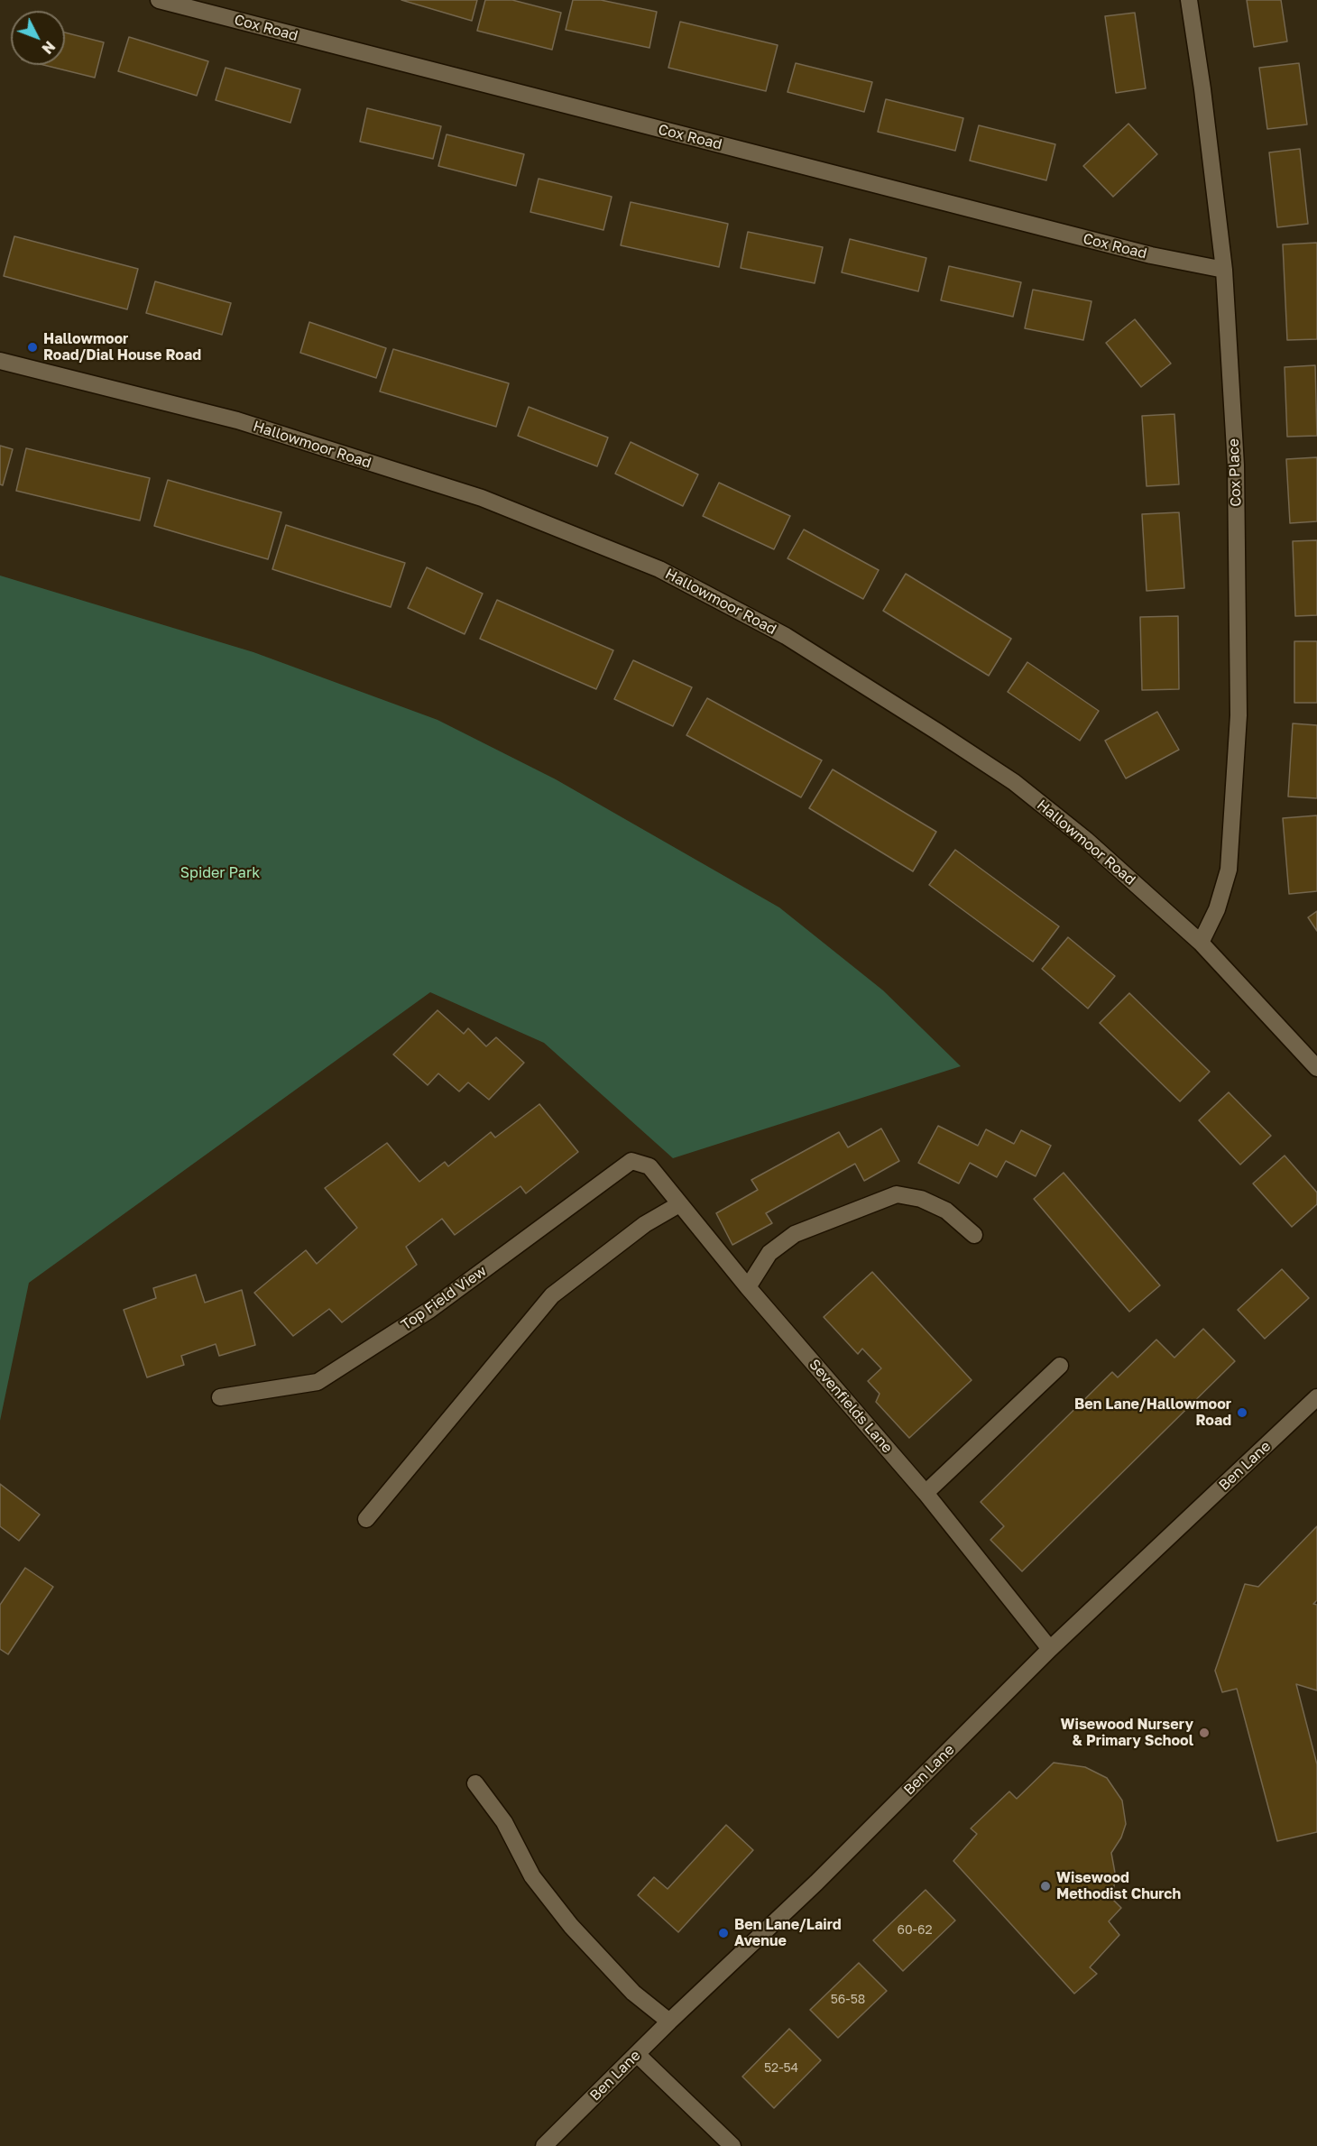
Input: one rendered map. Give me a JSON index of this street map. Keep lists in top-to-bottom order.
{
  "streets": {
    "street": [
      "Cox Road",
      "Hallowmoor Road",
      "Cox Place",
      "Top Field View",
      "Sevenfields Lane",
      "Ben Lane"
    ]
  },
  "crossings": [
    ["Cox Road", "Cox Place"],
    ["Hallowmoor Road", "Cox Place"],
    ["Top Field View", "Sevenfields Lane"],
    ["Sevenfields Lane", "Ben Lane"]
  ],
  "parks": ["Spider Park"],
  "places": [
    "Hallowmoor Road/Dial House Road",
    "Ben Lane/Hallowmoor Road",
    "Wisewood Nursery & Primary School",
    "Wisewood Methodist Church",
    "Ben Lane/Laird Avenue"
  ],
  "house_numbers": ["60-62", "56-58", "52-54"],
  "north": "bottom right"
}
